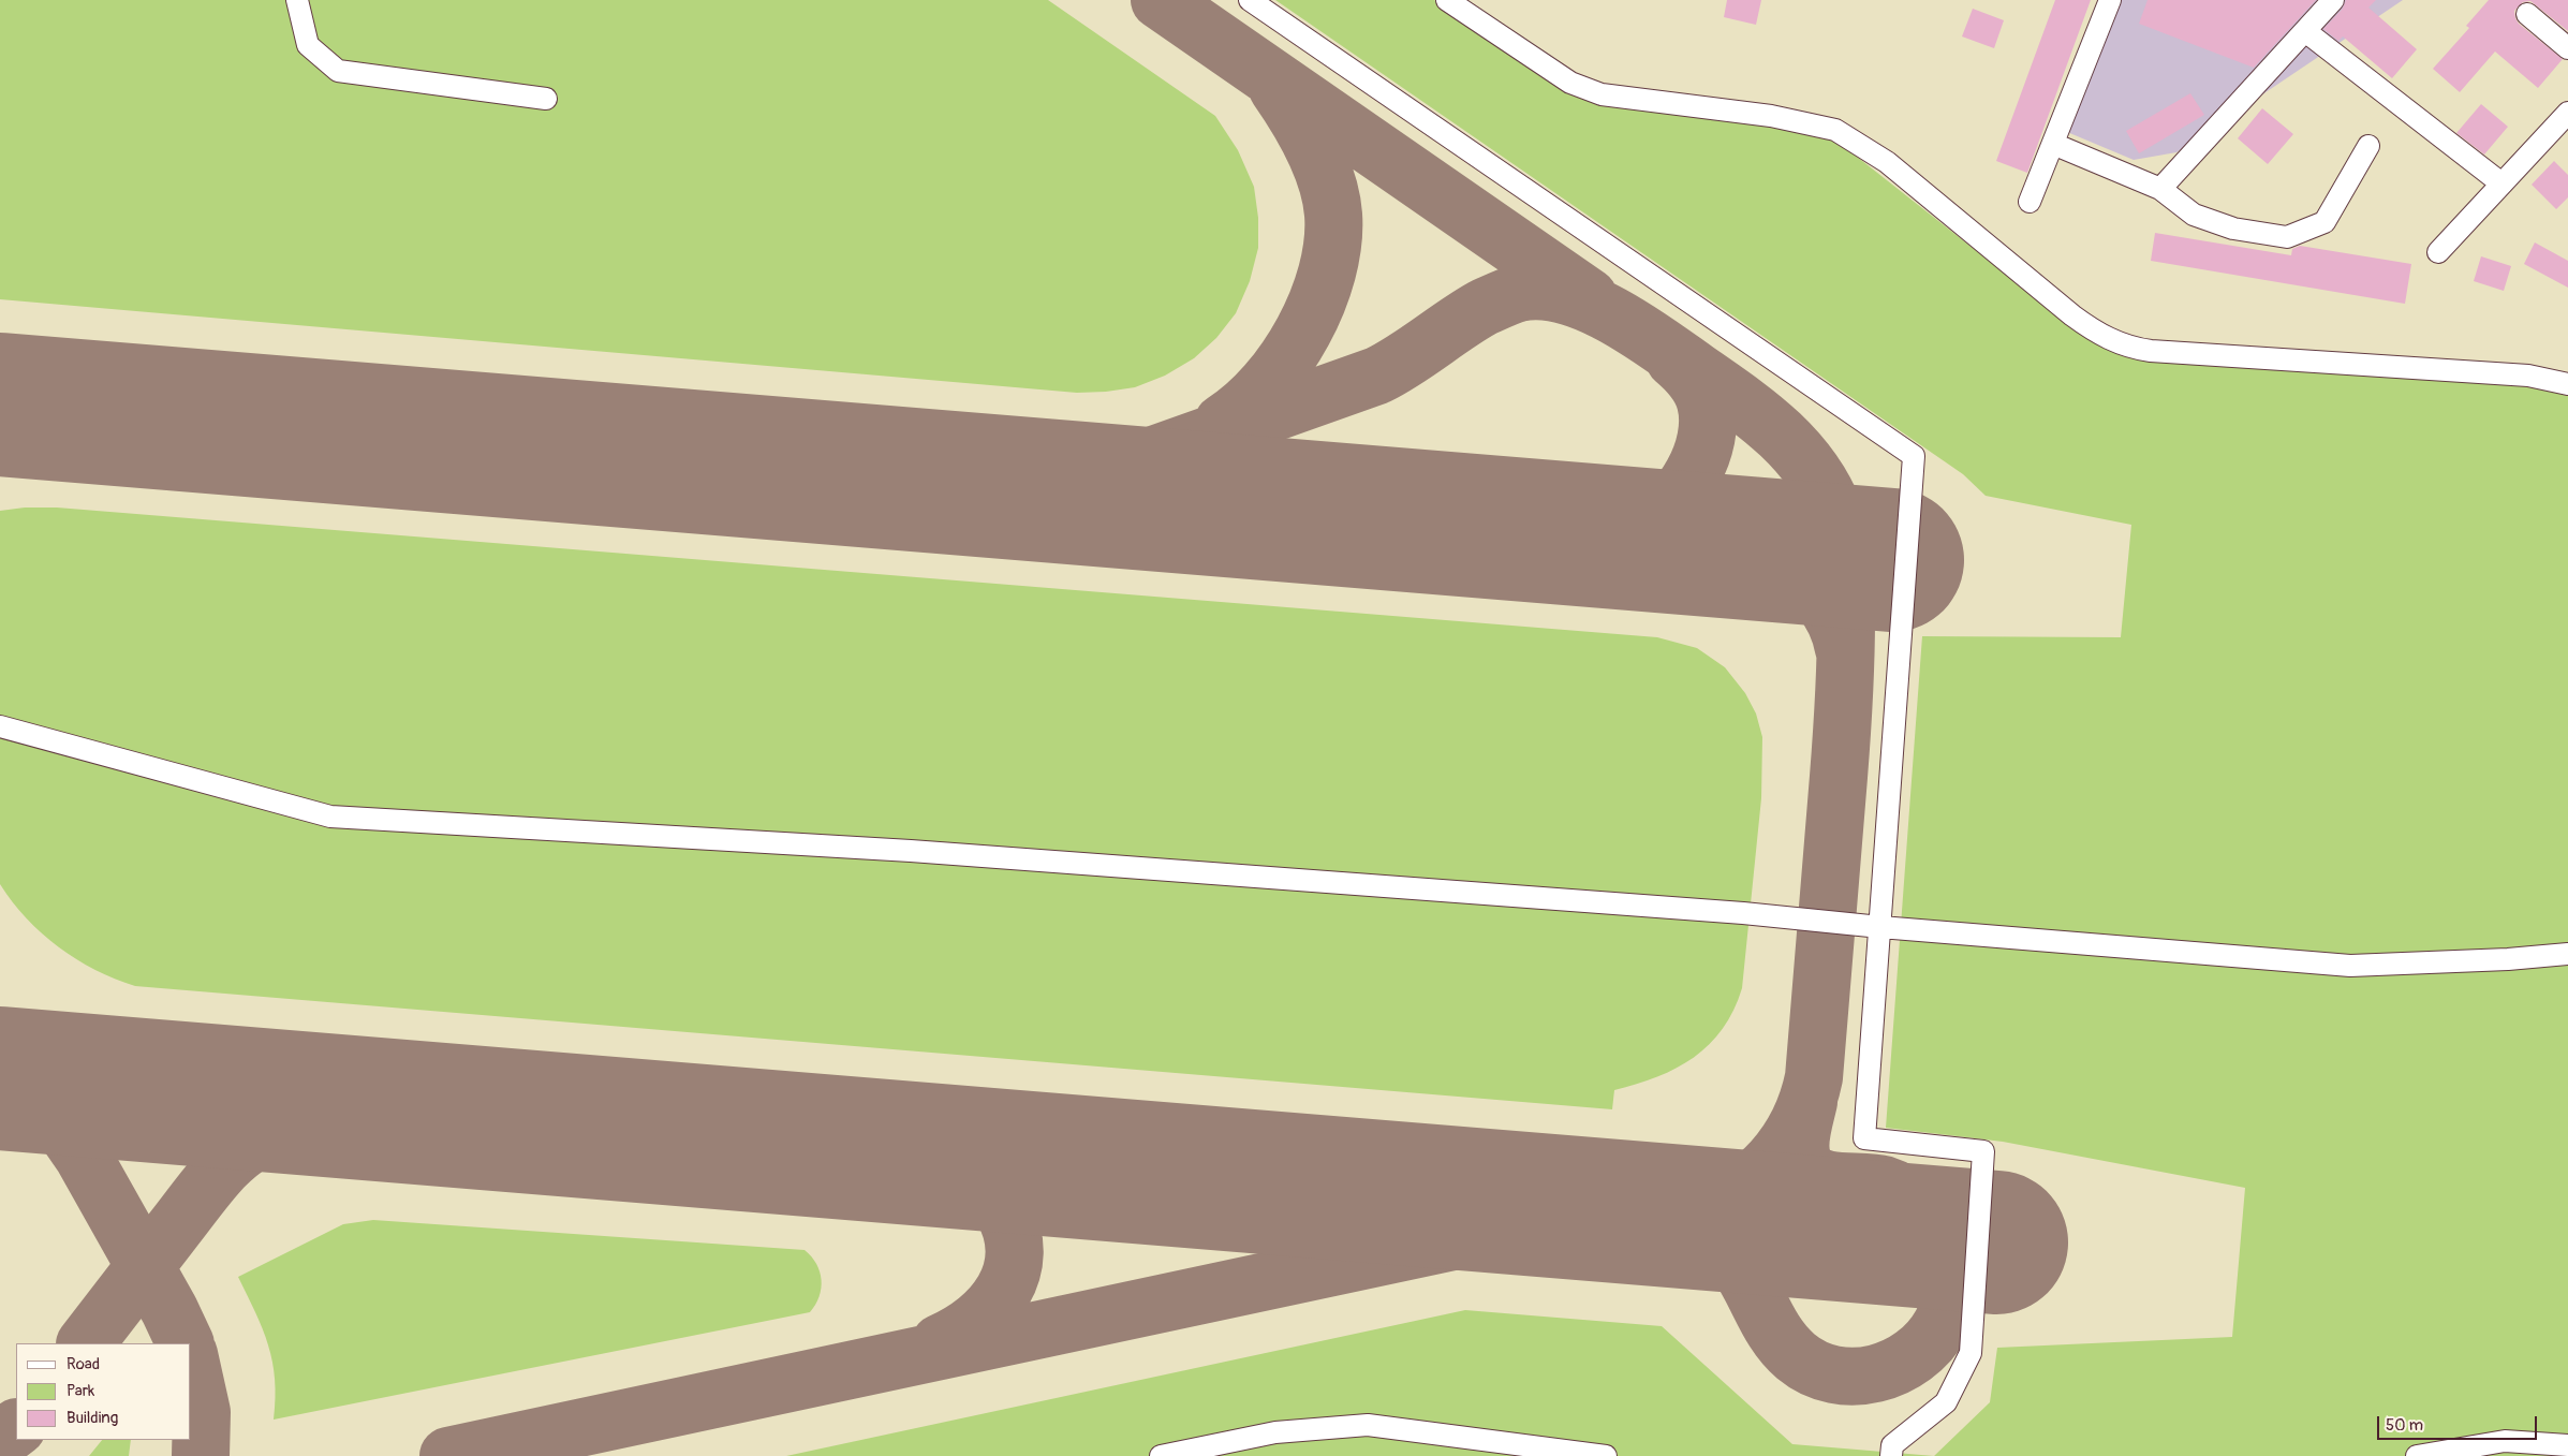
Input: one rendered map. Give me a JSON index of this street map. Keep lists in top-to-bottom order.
{
  "legend": ["Road", "Park", "Building"],
  "scale_bar": "50 m"
}
